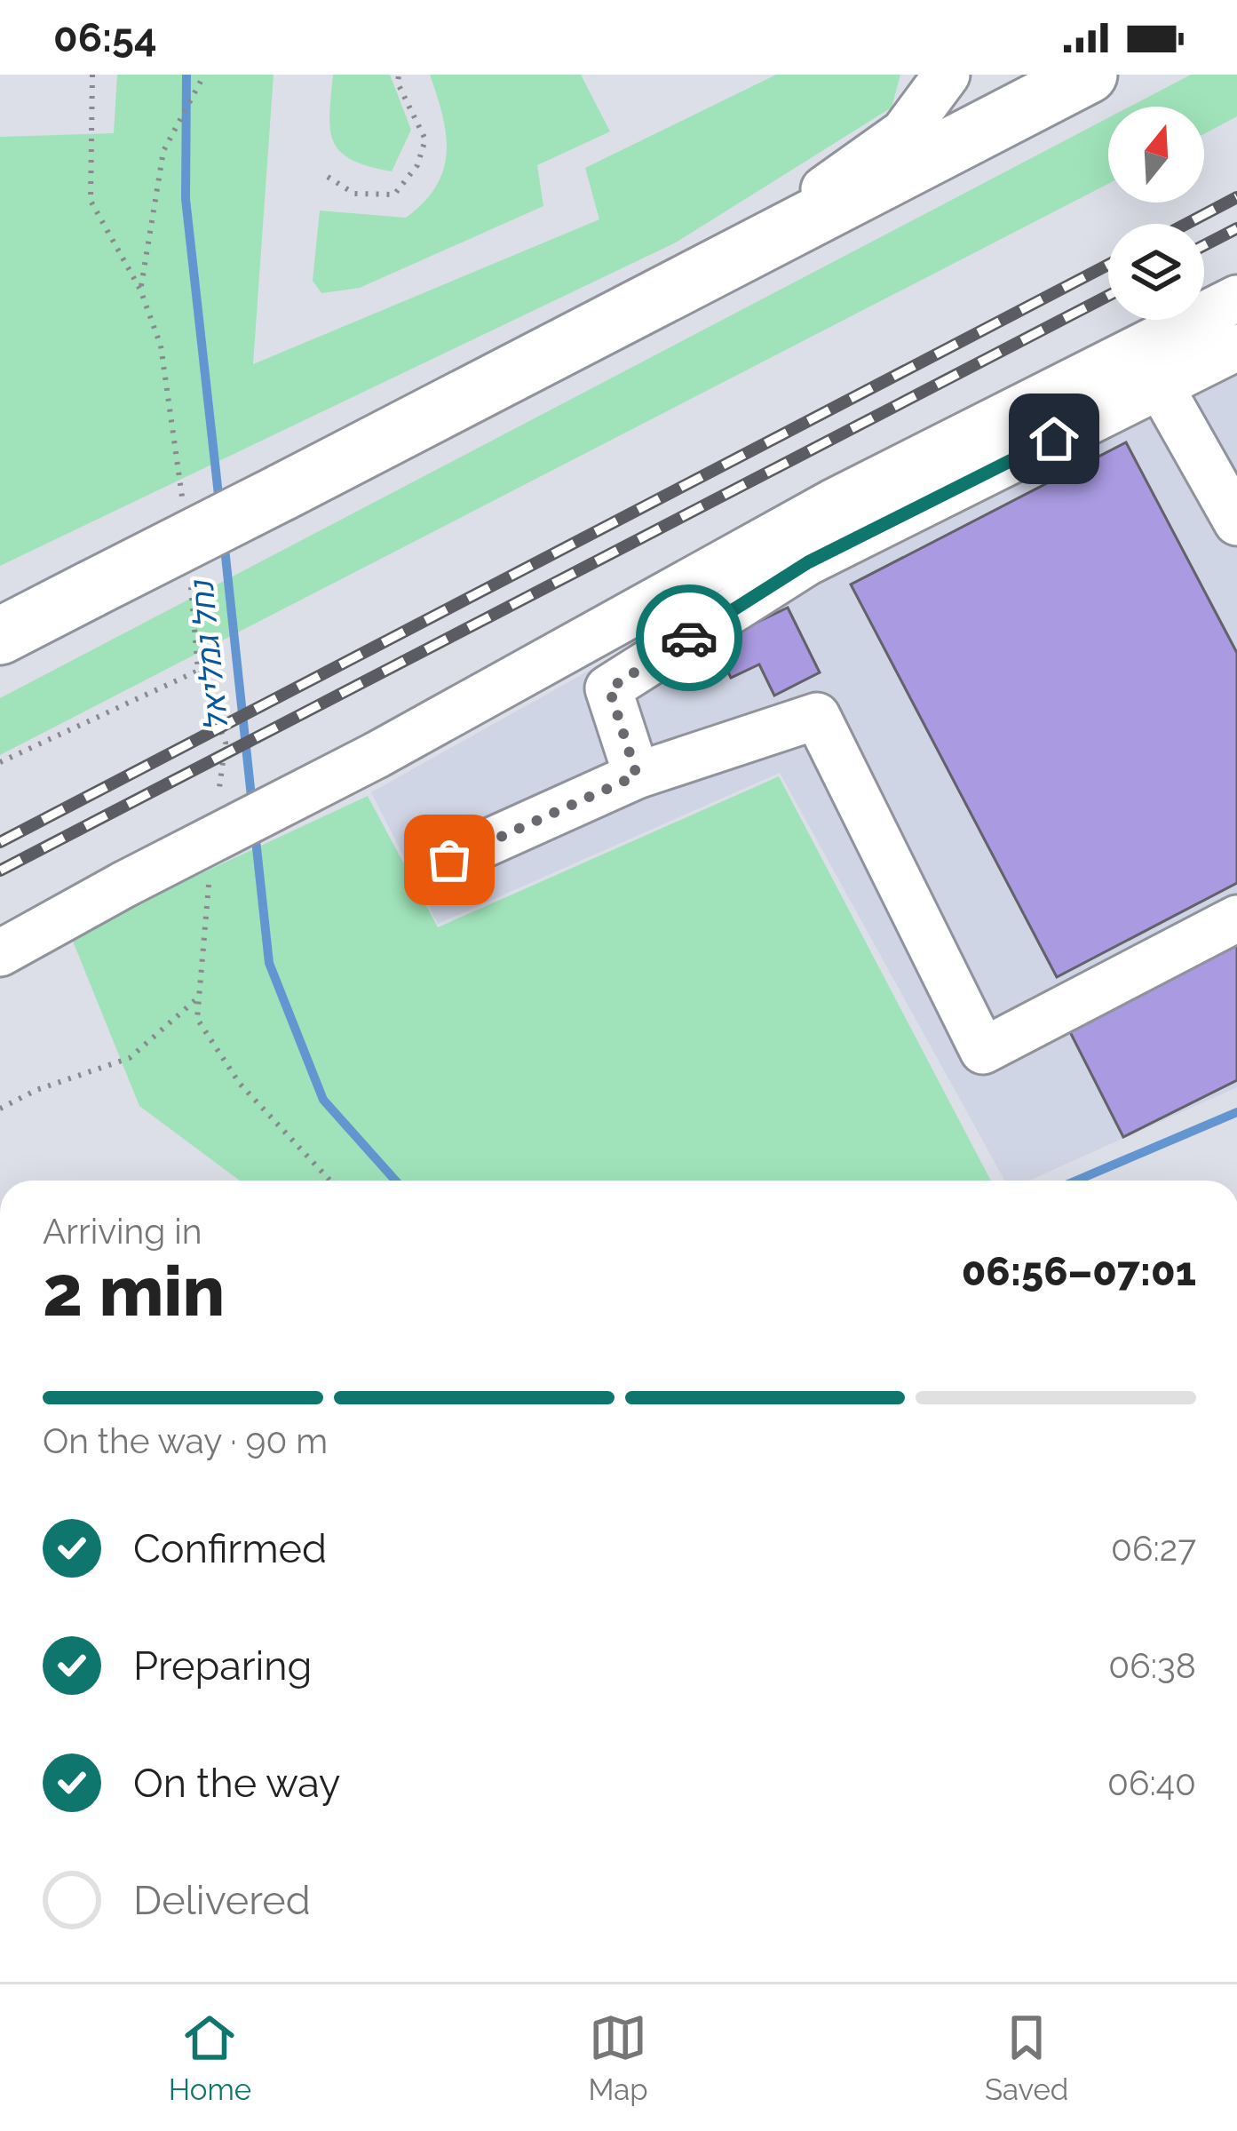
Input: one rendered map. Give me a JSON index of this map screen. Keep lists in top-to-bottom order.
{
  "water": ["נחל גמליאל"],
  "north": "top",
  "page": {
    "status": "06:54",
    "heading": ["2 min", "Arriving in", "06:56–07:01"],
    "bar": "On the way · 90 m",
    "list": [
      ["Confirmed", "06:27"],
      ["Preparing", "06:38"],
      ["On the way", "06:40"],
      "Delivered"
    ],
    "tabs": ["Home", "Map", "Saved"]
  }
}
